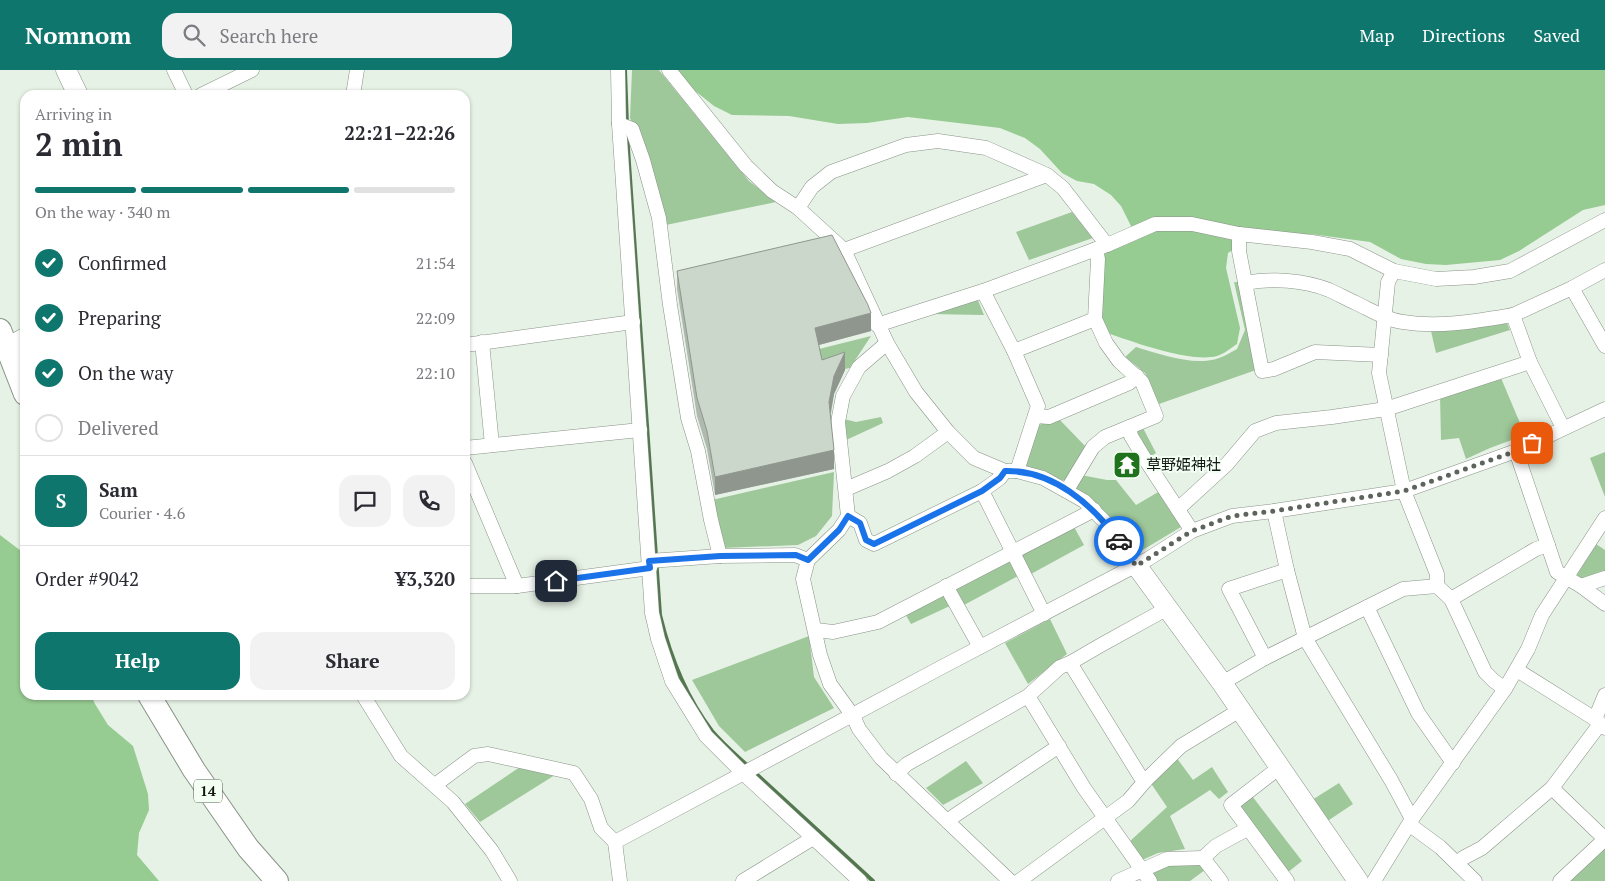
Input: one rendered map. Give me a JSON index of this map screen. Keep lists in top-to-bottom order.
{
  "streets": {
    "main road": ["14"]
  },
  "places": {
    "temple": ["草野姫神社"]
  },
  "page": {
    "header": "Nomnom",
    "search": "Search here",
    "nav": ["Map", "Directions", "Saved"],
    "heading": ["2 min", "Arriving in", "22:21–22:26"],
    "panel": [
      "Sam",
      "Courier · 4.6",
      "Order #9042",
      "¥3,320"
    ],
    "bar": "On the way · 340 m",
    "list": [
      ["Confirmed", "21:54"],
      ["Preparing", "22:09"],
      ["On the way", "22:10"],
      "Delivered"
    ],
    "round": "S",
    "buttons": ["Help", "Share"]
  }
}
